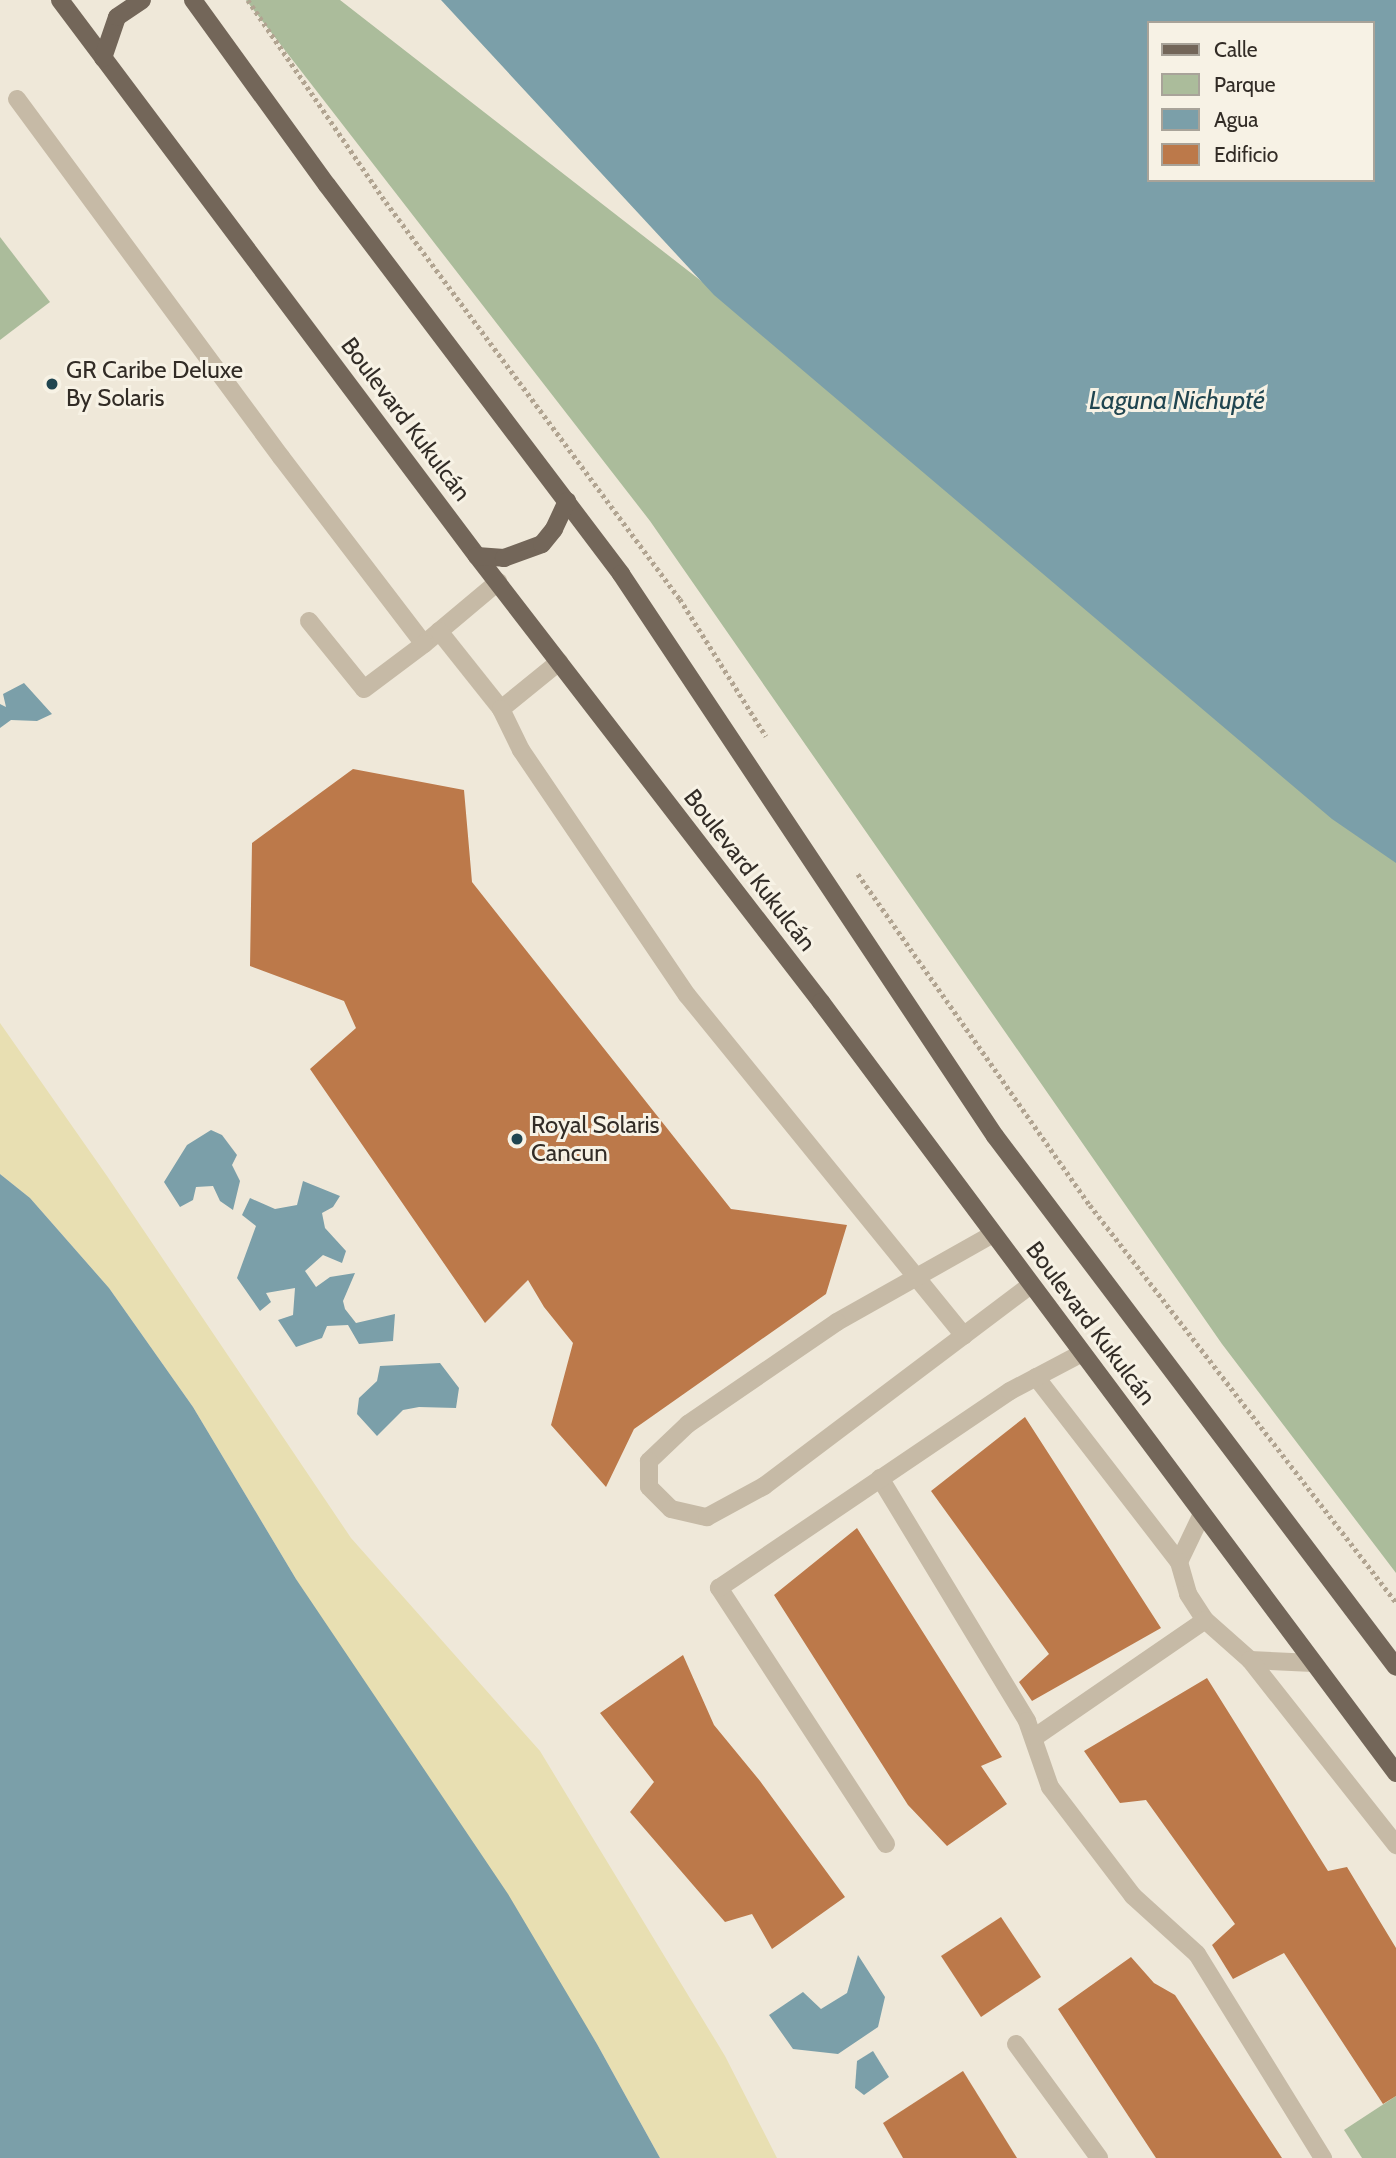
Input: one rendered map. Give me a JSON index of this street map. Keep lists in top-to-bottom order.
{
  "streets": {
    "main road": ["Boulevard Kukulcán"]
  },
  "water": ["Laguna Nichupté"],
  "places": ["GR Caribe Deluxe By Solaris", "Royal Solaris Cancun"],
  "legend": [
    "Calle",
    "Parque",
    "Agua",
    "Edificio"
  ]
}
